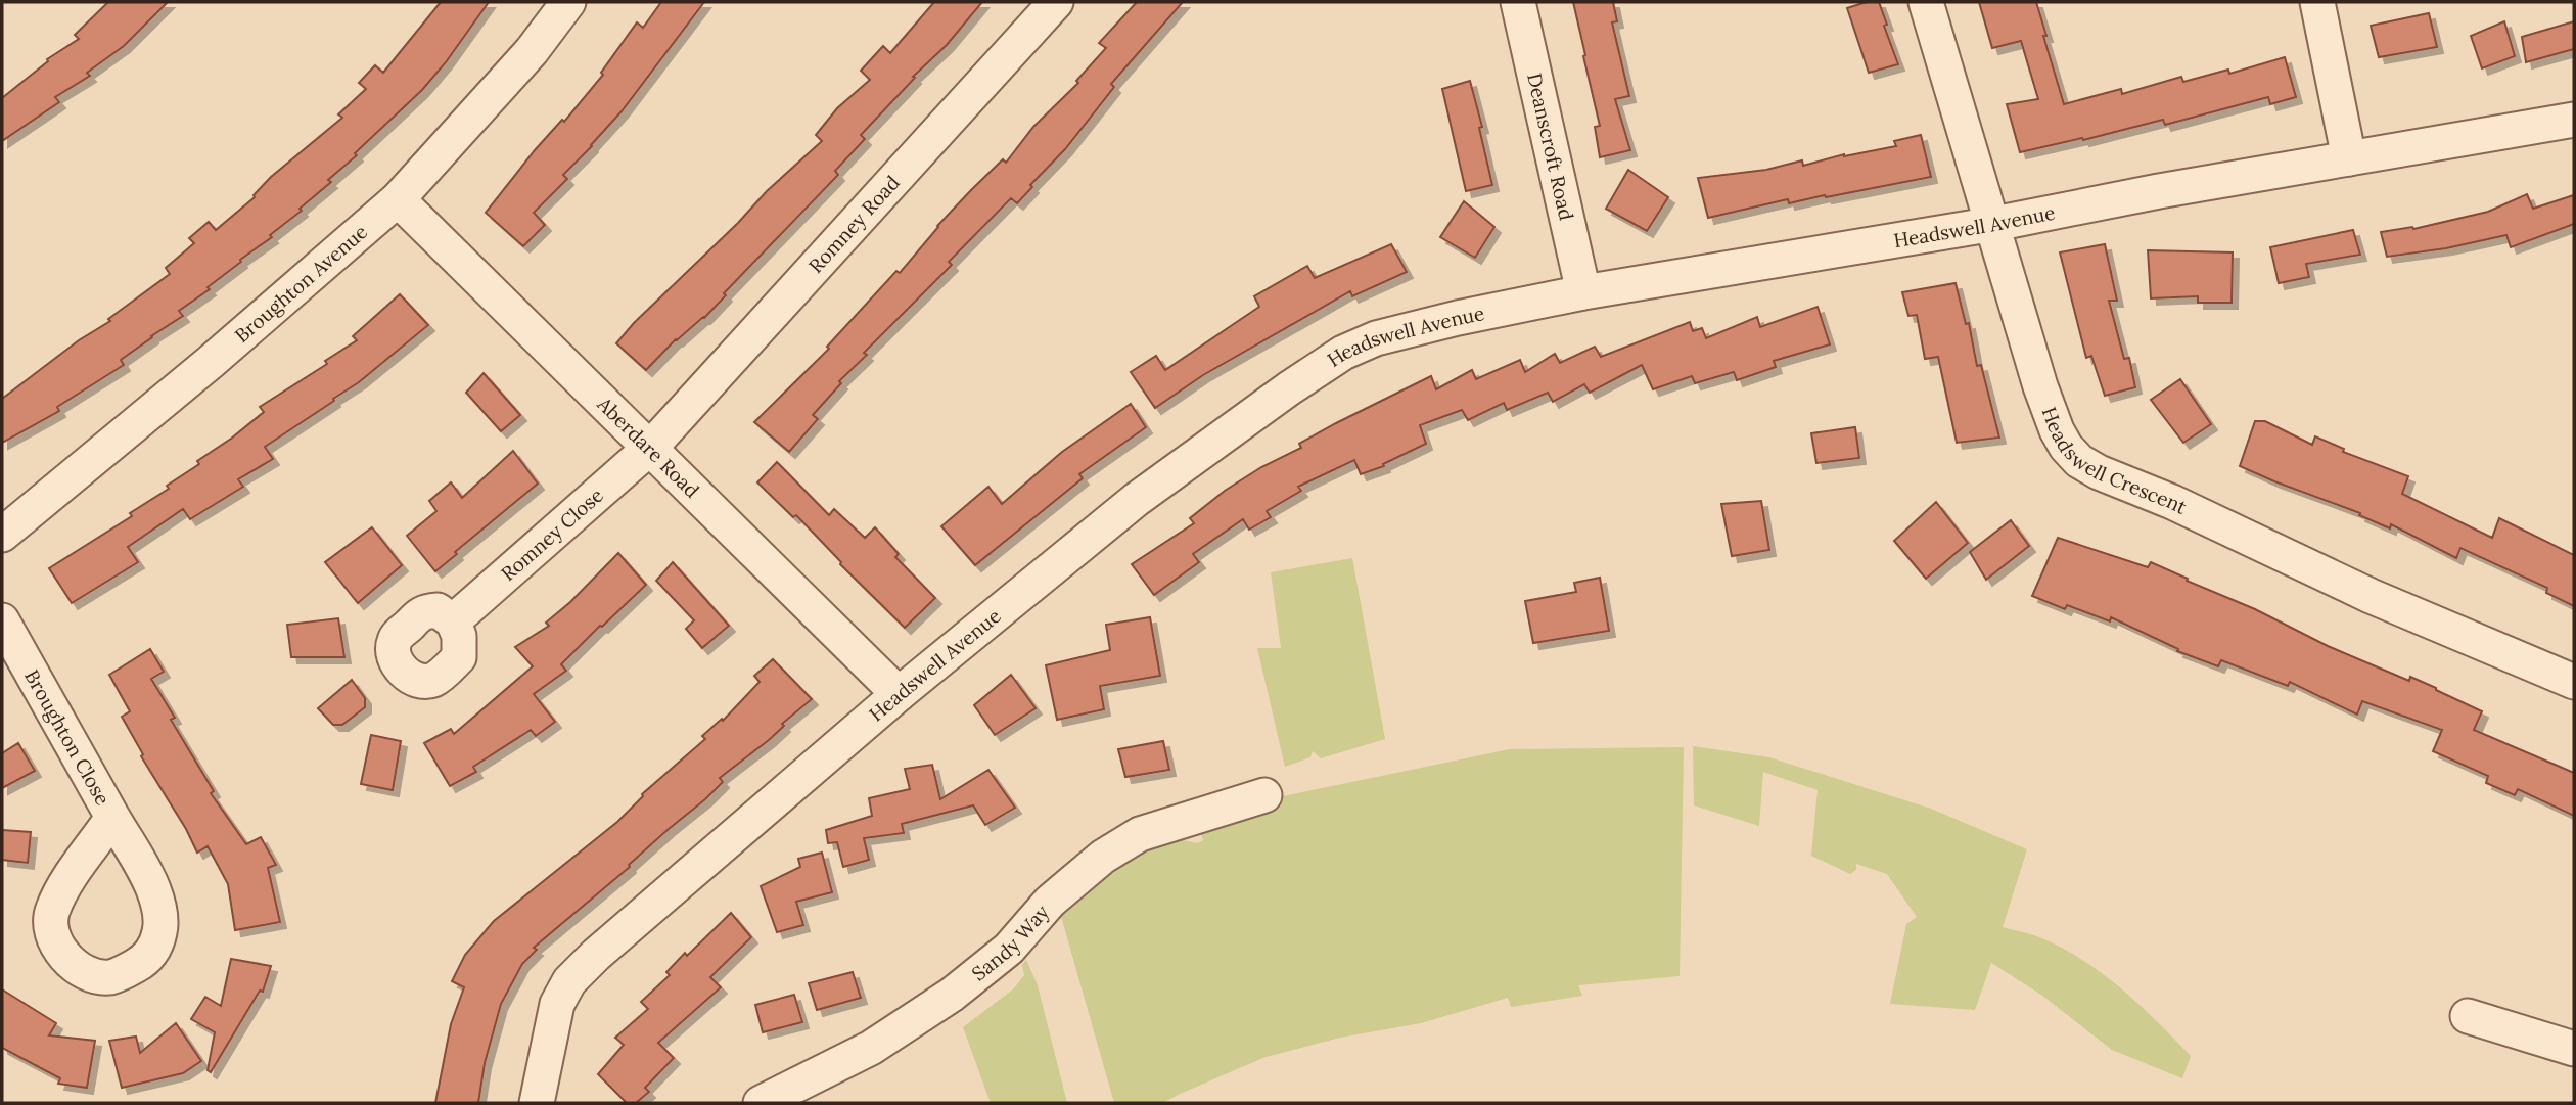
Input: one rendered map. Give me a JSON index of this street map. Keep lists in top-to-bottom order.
{
  "streets": {
    "street": [
      "Deanscroft Road",
      "Romney Road",
      "Headswell Avenue",
      "Broughton Avenue",
      "Aberdare Road",
      "Headswell Crescent",
      "Romney Close",
      "Broughton Close",
      "Sandy Way"
    ]
  },
  "crossings": [
    ["Deanscroft Road", "Headswell Avenue"],
    ["Romney Road", "Aberdare Road"],
    ["Romney Road", "Romney Close"],
    ["Headswell Avenue", "Aberdare Road"],
    ["Headswell Avenue", "Headswell Crescent"],
    ["Broughton Avenue", "Aberdare Road"],
    ["Aberdare Road", "Romney Close"]
  ]
}
